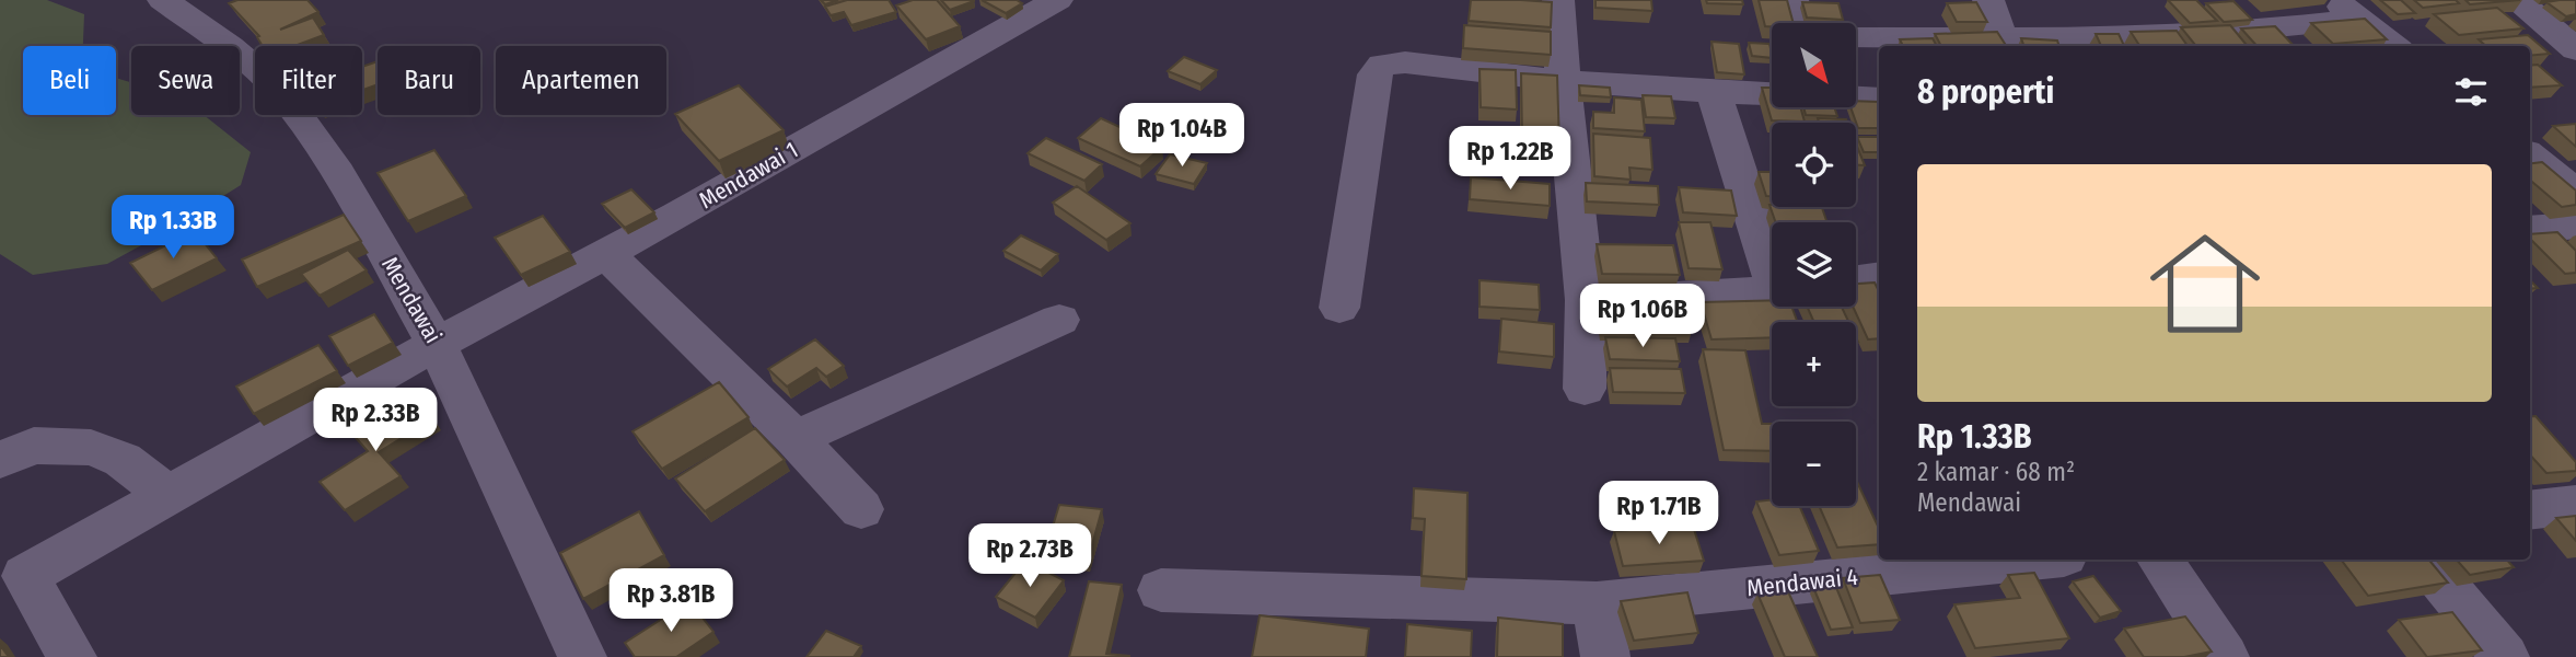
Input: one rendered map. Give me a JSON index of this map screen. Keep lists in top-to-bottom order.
{
  "streets": {
    "street": ["Mendawai 1", "Mendawai", "Mendawai 4"]
  },
  "crossings": [
    ["Mendawai 1", "Mendawai"]
  ],
  "north": "bottom right",
  "page": {
    "map_buttons": ["+", "−"],
    "chip": [
      "Beli",
      "Sewa",
      "Filter",
      "Baru",
      "Apartemen"
    ],
    "heading": "8 properti",
    "price": [
      "Rp 1.04B",
      "Rp 1.22B",
      "Rp 1.33B",
      "Rp 1.06B",
      "Rp 2.33B",
      "Rp 1.71B",
      "Rp 2.73B",
      "Rp 3.81B"
    ],
    "list": [
      {
        "name": "Rp 1.33B",
        "note": "2 kamar · 68 m² · Mendawai"
      }
    ]
  }
}
